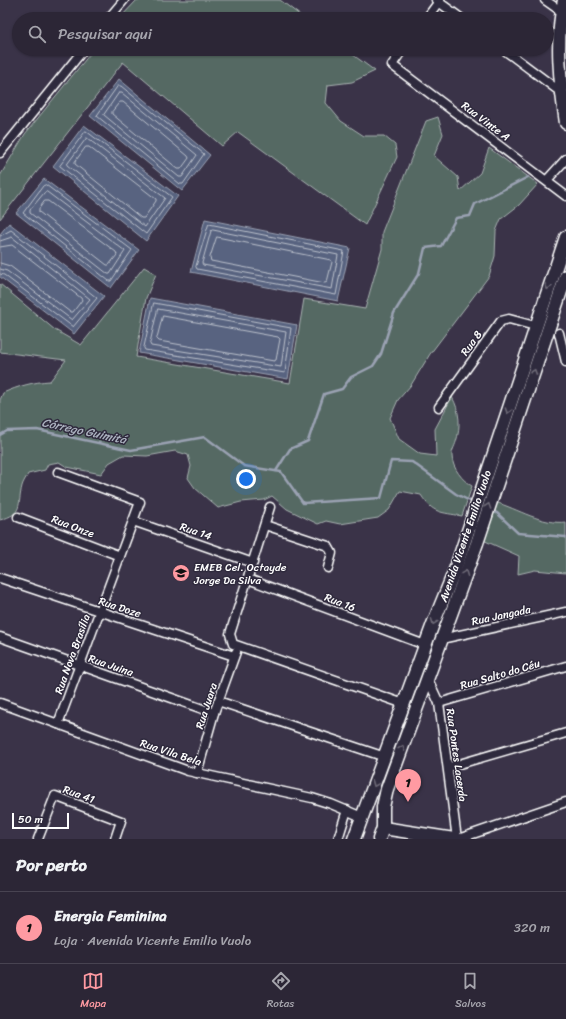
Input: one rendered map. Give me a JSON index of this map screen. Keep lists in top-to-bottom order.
{
  "streets": {
    "main road": ["Avenida Vicente Emilio Vuolo"],
    "street": [
      "Rua Vinte A",
      "Rua 8",
      "Rua Onze",
      "Rua 14",
      "Rua 16",
      "Rua Doze",
      "Rua Jangada",
      "Rua Nova Brasília",
      "Rua Juina",
      "Rua Salto do Céu",
      "Rua Juara",
      "Rua Vila Bela",
      "Rua Pontes Lacerda",
      "Rua 41"
    ]
  },
  "crossings": [
    ["Rua 8", "Avenida Vicente Emilio Vuolo"],
    ["Rua Onze", "Rua Nova Brasília"],
    ["Rua 14", "Rua Nova Brasília"],
    ["Avenida Vicente Emilio Vuolo", "Rua 16"],
    ["Avenida Vicente Emilio Vuolo", "Rua Jangada"],
    ["Avenida Vicente Emilio Vuolo", "Rua Vila Bela"],
    ["Avenida Vicente Emilio Vuolo", "Rua Pontes Lacerda"],
    ["Rua Doze", "Rua Nova Brasília"],
    ["Rua Doze", "Rua Juara"],
    ["Rua Nova Brasília", "Rua Juina"],
    ["Rua Nova Brasília", "Rua Vila Bela"],
    ["Rua Juina", "Rua Juara"],
    ["Rua Salto do Céu", "Rua Pontes Lacerda"],
    ["Rua Juara", "Rua Vila Bela"]
  ],
  "water": ["Córrego Guimitá"],
  "places": {
    "school or university": ["EMEB Cel. Octayde Jorge Da Silva"]
  },
  "scale_bar": "50 m",
  "page": {
    "search": "Pesquisar aqui",
    "pins": "1",
    "scale": "50 m",
    "heading": "Por perto",
    "list": [
      {
        "mark": "1",
        "name": "Energia Feminina",
        "note": "Loja · Avenida Vicente Emilio Vuolo",
        "value": "320 m"
      }
    ],
    "nav": ["Mapa", "Rotas", "Salvos"]
  }
}
